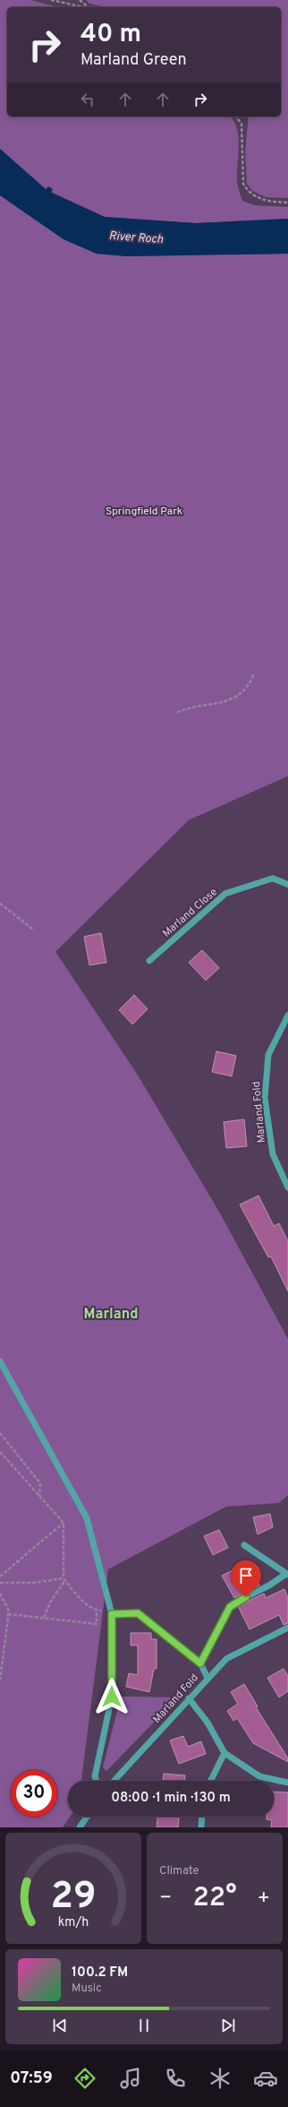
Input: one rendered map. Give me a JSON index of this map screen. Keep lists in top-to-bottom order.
{
  "streets": {
    "street": ["Marland Close", "Marland Fold"]
  },
  "districts": ["Marland"],
  "water": ["River Roch"],
  "parks": ["Springfield Park"],
  "page": {
    "turn": ["40 m", "Marland Green"],
    "limit": "30",
    "trip": "08:00 · 1 min · 130 m",
    "tile": "Climate",
    "heat": ["−", "22°", "+"],
    "song": ["100.2 FM", "Music"],
    "tabs": "07:59",
    "gauge": ["29", "km/h"]
  }
}
